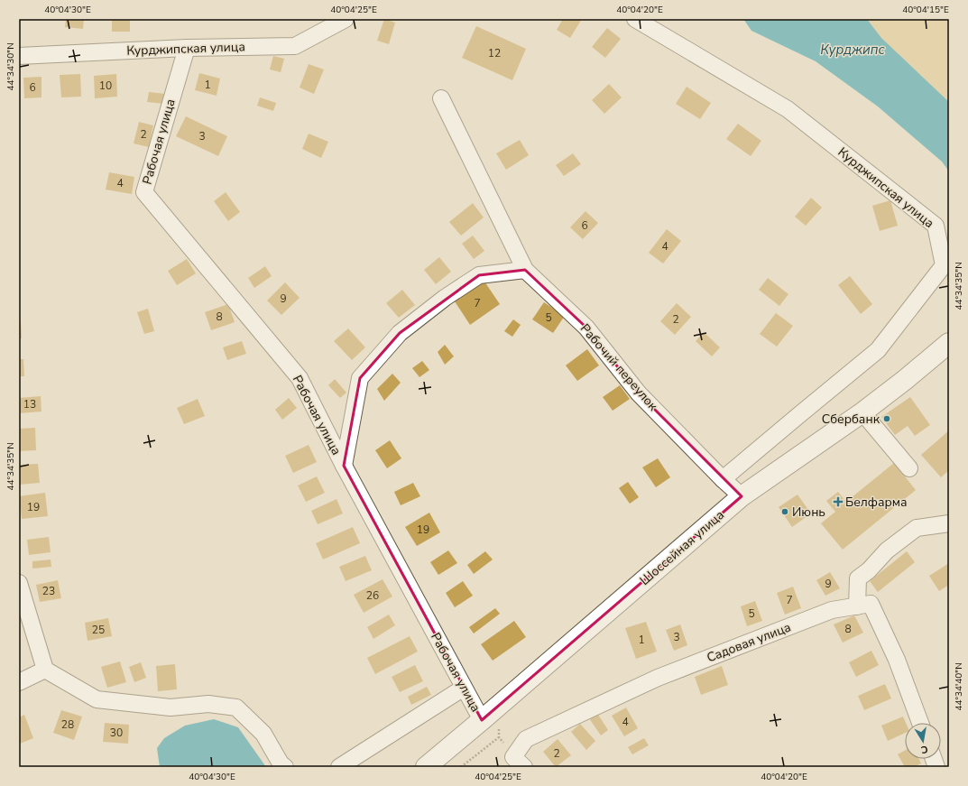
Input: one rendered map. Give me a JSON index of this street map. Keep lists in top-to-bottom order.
{
  "streets": {
    "main road": ["Шоссейная улица"],
    "street": [
      "Курджипская улица",
      "Рабочая улица",
      "Рабочий переулок",
      "Садовая улица"
    ]
  },
  "crossings": [
    ["Курджипская улица", "Рабочая улица"],
    ["Курджипская улица", "Рабочий переулок"],
    ["Рабочая улица", "Шоссейная улица"],
    ["Рабочий переулок", "Шоссейная улица"]
  ],
  "water": ["Курджипс"],
  "places": {
    "other": ["Сбербанк", "Июнь"],
    "health": ["Белфарма"]
  },
  "house_numbers": [
    "12",
    "1",
    "10",
    "6",
    "2",
    "3",
    "4",
    "6",
    "4",
    "9",
    "7",
    "8",
    "5",
    "2",
    "13",
    "19",
    "19",
    "9",
    "23",
    "26",
    "7",
    "5",
    "8",
    "25",
    "3",
    "1",
    "4",
    "28",
    "30",
    "2"
  ],
  "north": "bottom",
  "coordinates": [
    "40°04'30\"E",
    "40°04'25\"E",
    "40°04'20\"E",
    "40°04'15\"E",
    "44°34'30\"N",
    "44°34'35\"N",
    "44°34'40\"N"
  ]
}
